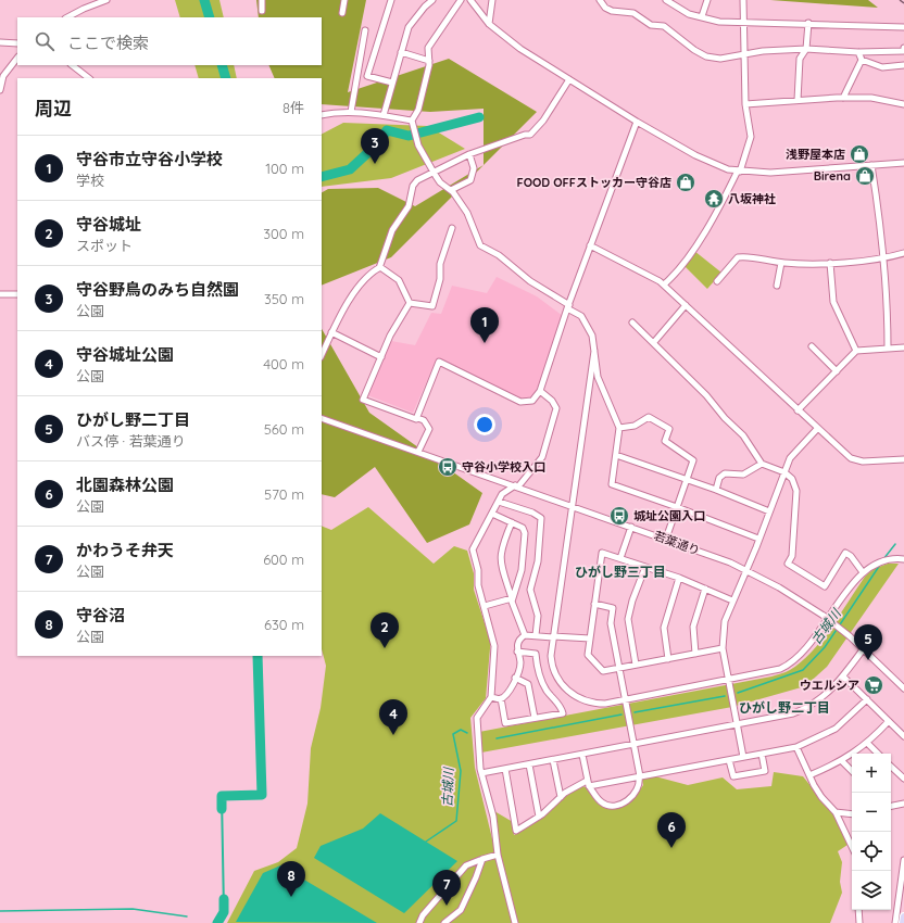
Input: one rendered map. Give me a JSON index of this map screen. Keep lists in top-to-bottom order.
{
  "streets": {
    "street": ["若葉通り"]
  },
  "districts": ["ひがし野三丁目", "ひがし野二丁目"],
  "water": ["古城川"],
  "places": {
    "shop": ["浅野屋本店", "Birena", "FOOD OFFストッカー守谷店"],
    "temple": ["八坂神社"],
    "bus stop": ["守谷小学校入口", "城址公園入口"],
    "supermarket": ["ウエルシア"]
  },
  "page": {
    "search": "ここで検索",
    "heading": ["周辺", "8件"],
    "pins": [
      "3",
      "1",
      "2",
      "5",
      "4",
      "6",
      "8",
      "7"
    ],
    "list": [
      {
        "mark": "1",
        "name": "守谷市立守谷小学校",
        "note": "学校",
        "value": "100 m"
      },
      {
        "mark": "2",
        "name": "守谷城址",
        "note": "スポット",
        "value": "300 m"
      },
      {
        "mark": "3",
        "name": "守谷野鳥のみち自然園",
        "note": "公園",
        "value": "350 m"
      },
      {
        "mark": "4",
        "name": "守谷城址公園",
        "note": "公園",
        "value": "400 m"
      },
      {
        "mark": "5",
        "name": "ひがし野二丁目",
        "note": "バス停 · 若葉通り",
        "value": "560 m"
      },
      {
        "mark": "6",
        "name": "北園森林公園",
        "note": "公園",
        "value": "570 m"
      },
      {
        "mark": "7",
        "name": "かわうそ弁天",
        "note": "公園",
        "value": "600 m"
      },
      {
        "mark": "8",
        "name": "守谷沼",
        "note": "公園",
        "value": "630 m"
      }
    ],
    "map_buttons": ["+", "−"]
  }
}
